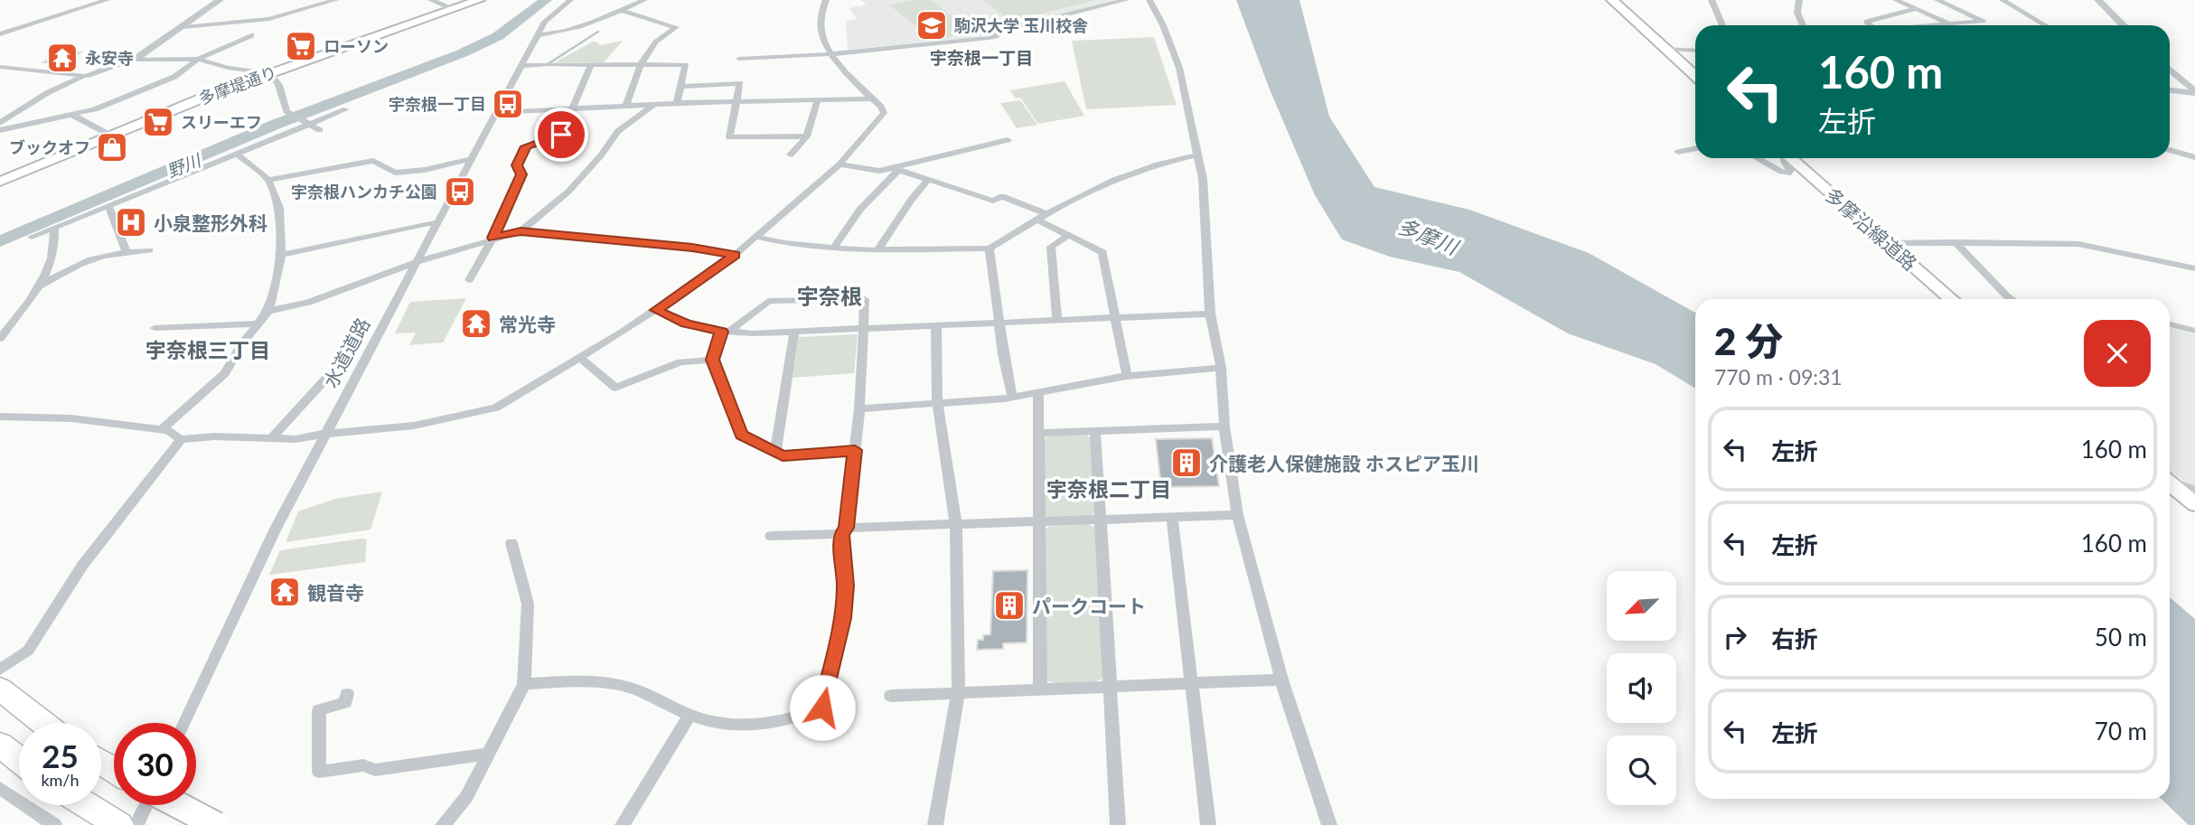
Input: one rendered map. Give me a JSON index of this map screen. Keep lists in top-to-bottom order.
{
  "streets": {
    "main road": ["多摩堤通り", "多摩沿線道路"],
    "street": ["水道道路"]
  },
  "districts": [
    "宇奈根一丁目",
    "宇奈根",
    "宇奈根三丁目",
    "宇奈根二丁目"
  ],
  "water": ["野川", "多摩川"],
  "places": {
    "school or university": ["駒沢大学 玉川校舎"],
    "supermarket": ["ローソン", "スリーエフ"],
    "temple": ["永安寺", "常光寺", "観音寺"],
    "bus stop": ["宇奈根一丁目", "宇奈根ハンカチ公園"],
    "shop": ["ブックオフ"],
    "hospital": ["小泉整形外科"],
    "building": ["介護老人保健施設 ホスピア玉川", "パークコート"]
  },
  "north": "bottom left",
  "page": {
    "turn": ["160 m", "左折"],
    "heading": ["2 分", "770 m · 09:31"],
    "list": [
      {
        "name": "左折",
        "value": "160 m"
      },
      {
        "name": "左折",
        "value": "160 m"
      },
      {
        "name": "右折",
        "value": "50 m"
      },
      {
        "name": "左折",
        "value": "70 m"
      }
    ],
    "speed": "25 km/h",
    "limit": "30"
  }
}
